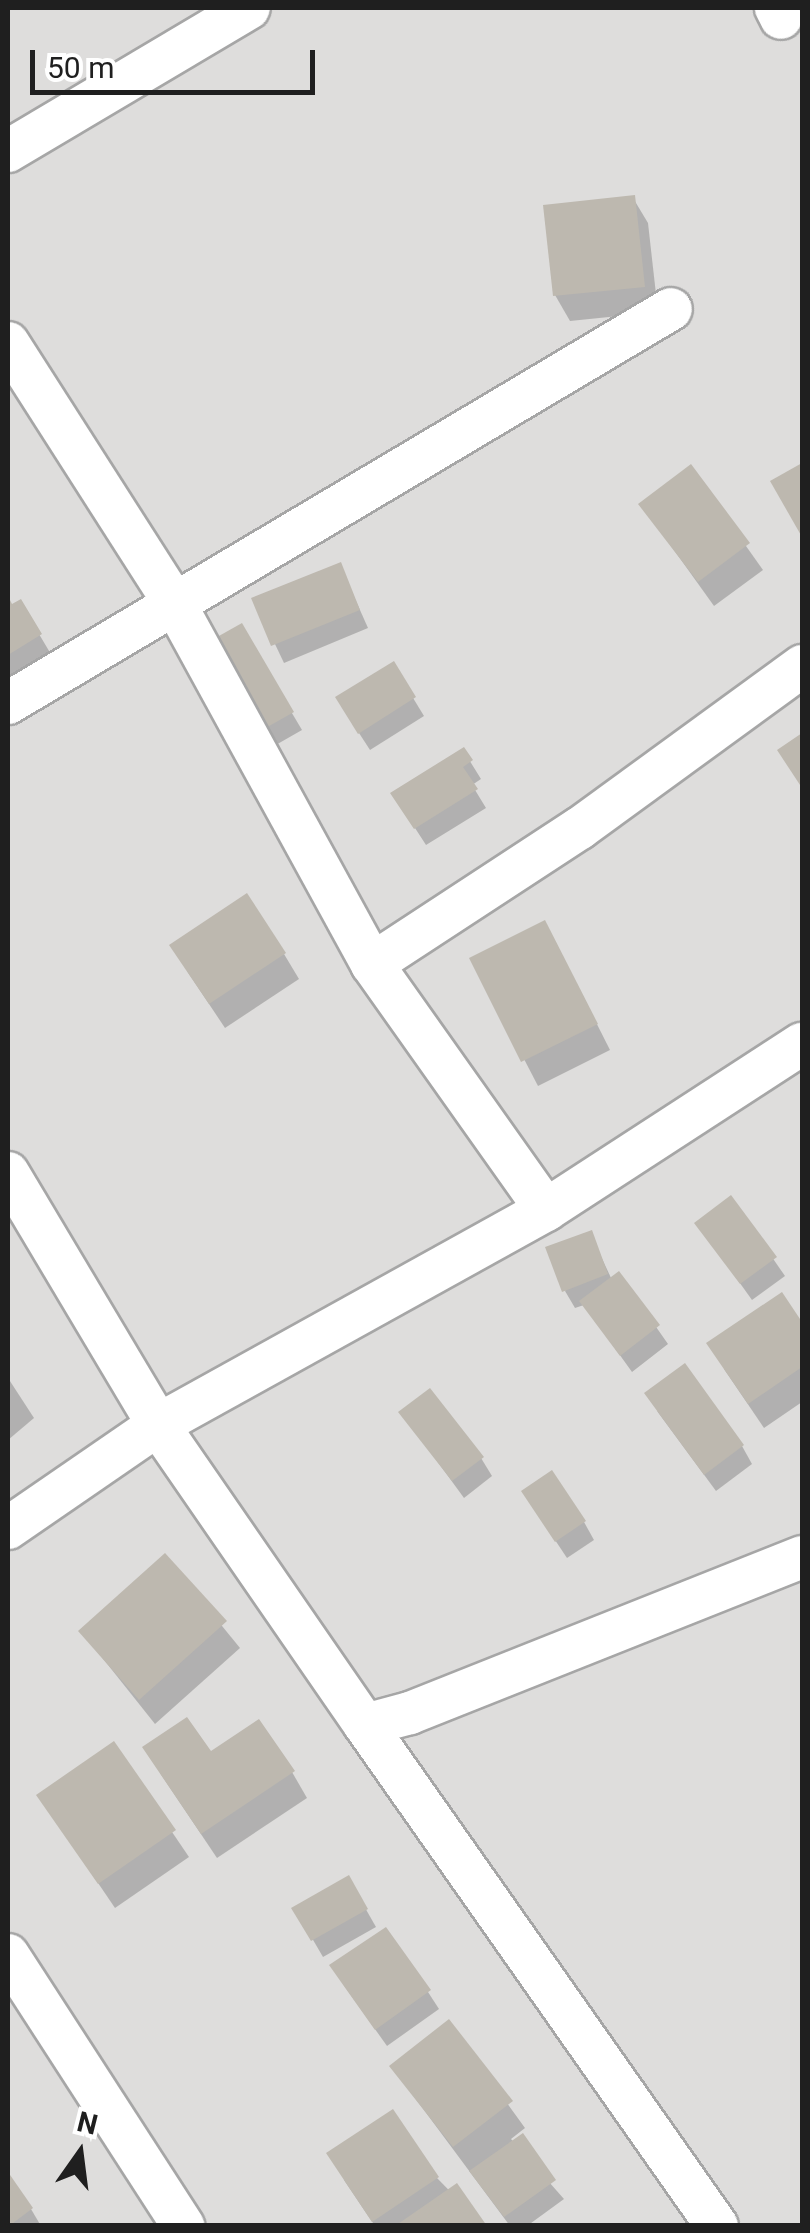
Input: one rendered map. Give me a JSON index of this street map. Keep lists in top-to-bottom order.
{
  "scale_bar": "50 m",
  "north": "top"
}
